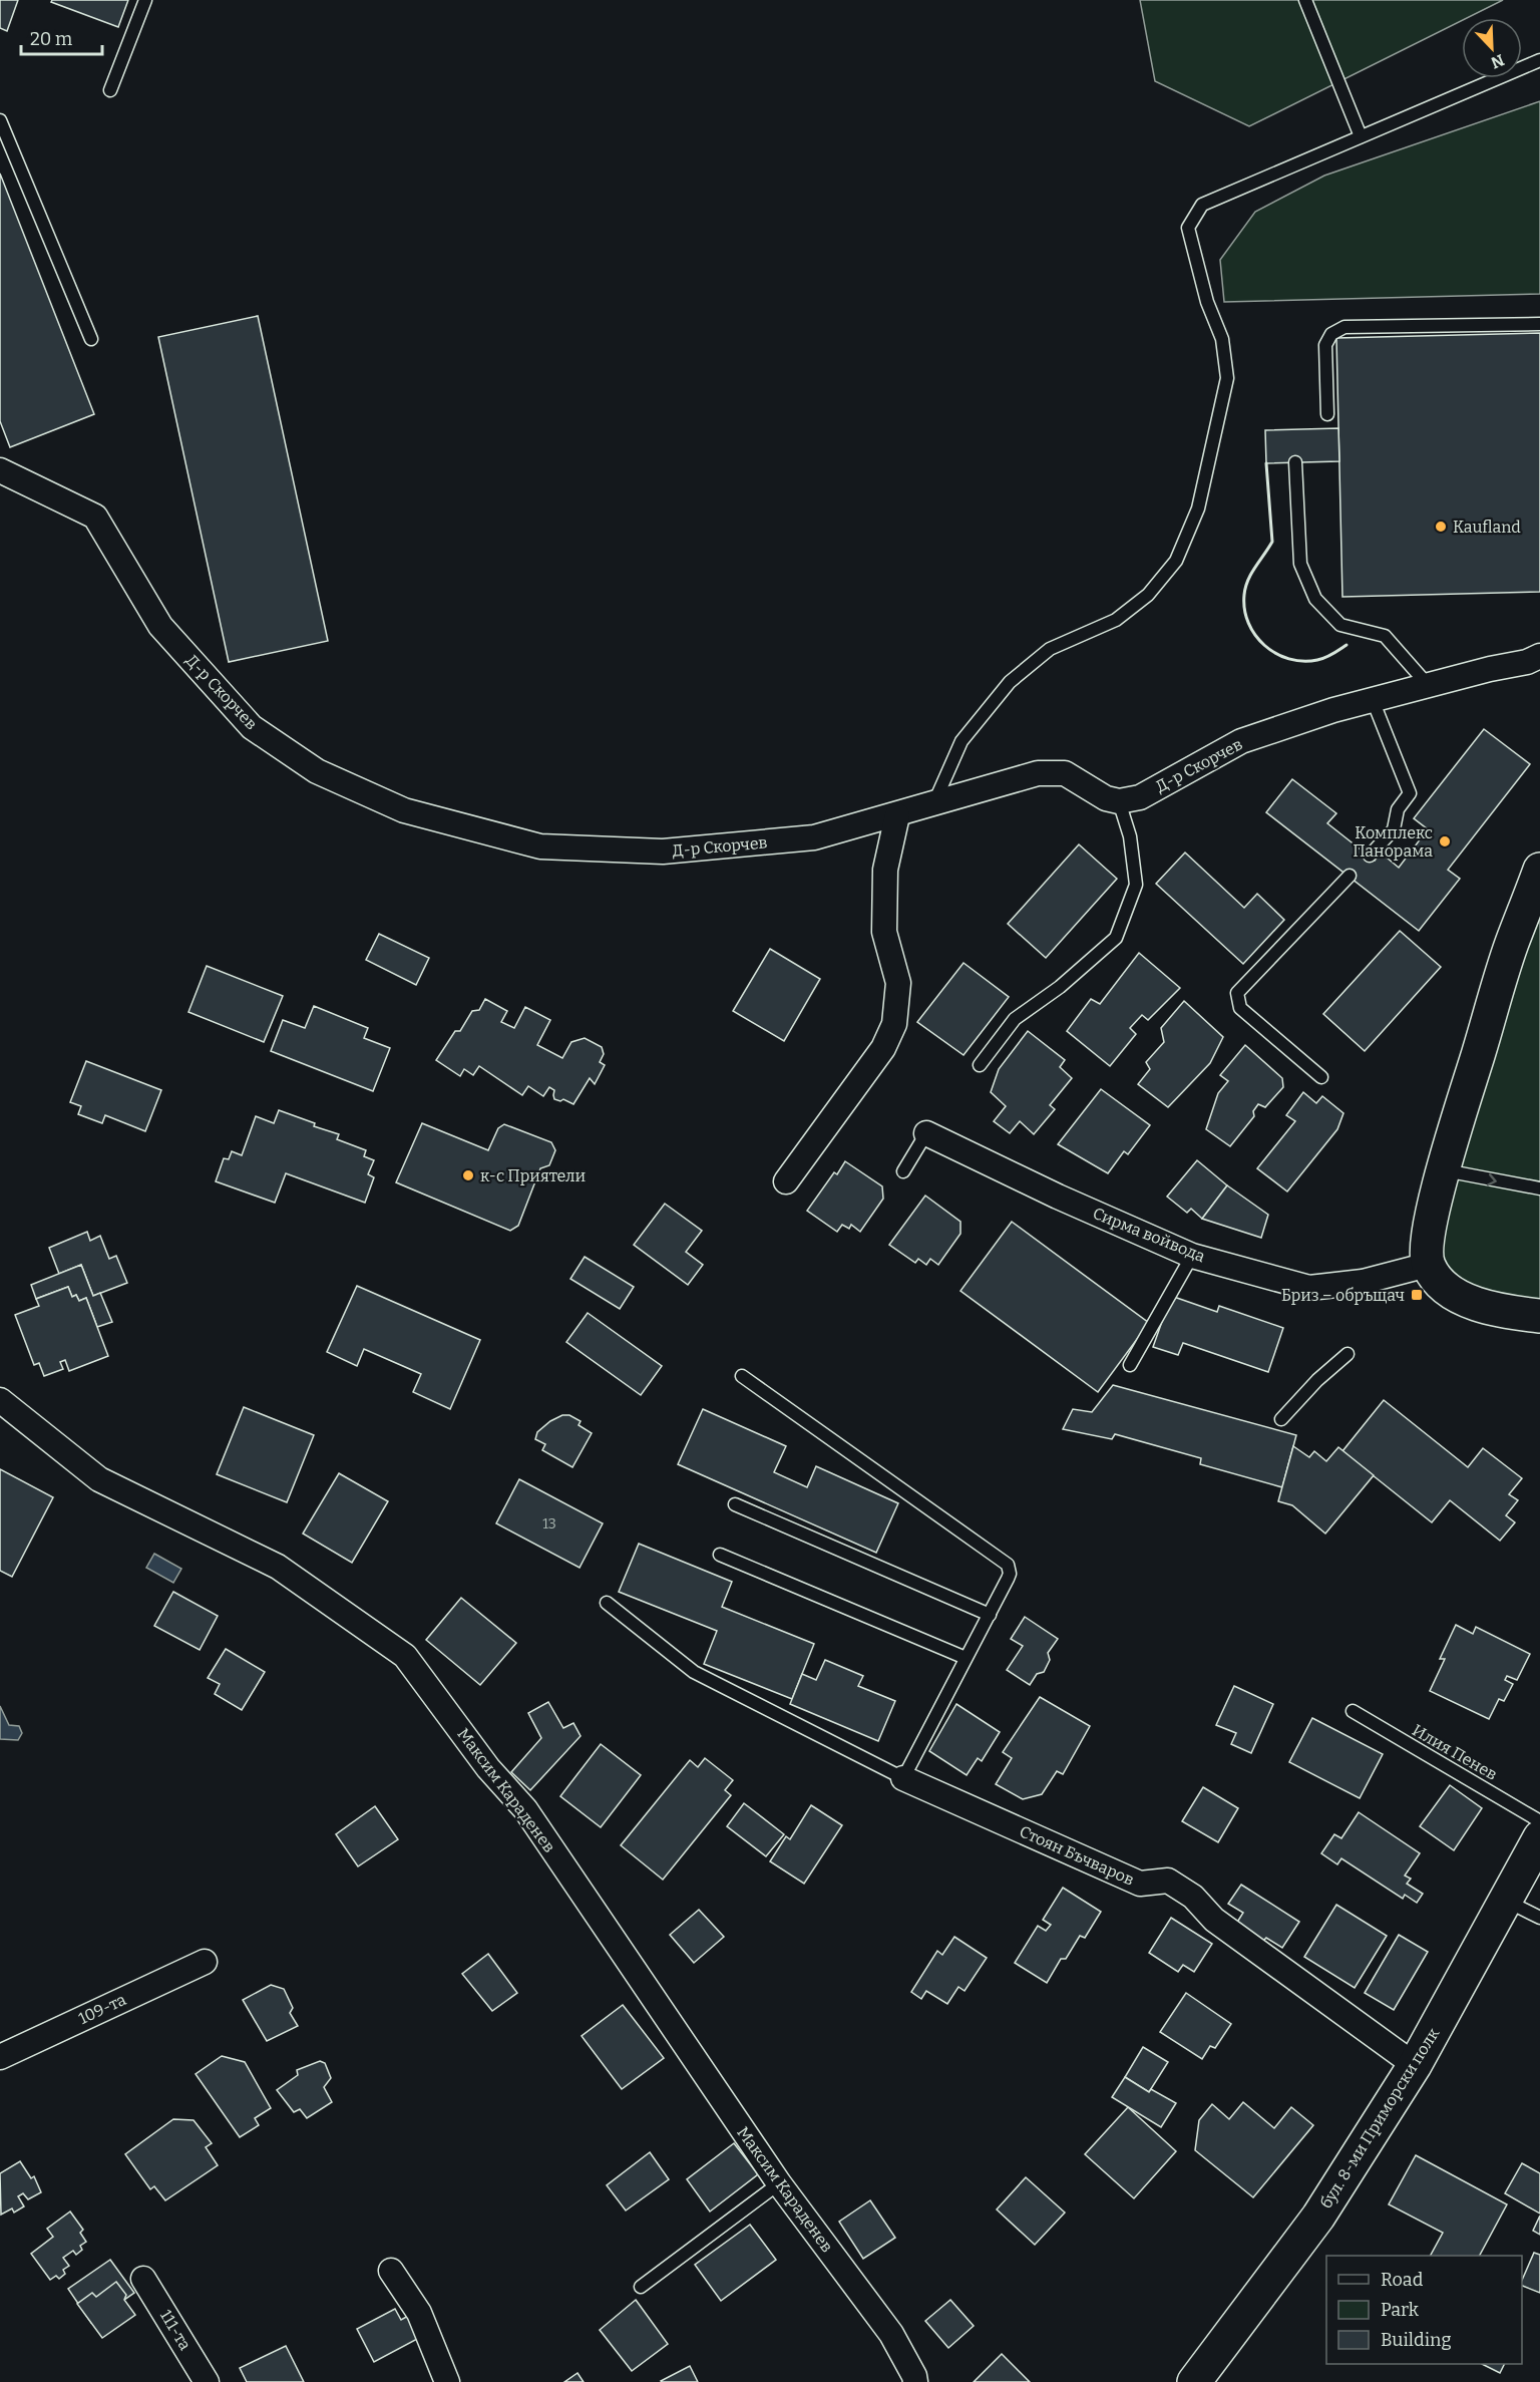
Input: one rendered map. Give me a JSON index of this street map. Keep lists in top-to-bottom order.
{
  "streets": {
    "main road": ["бул. 8-ми Приморски полк"],
    "street": [
      "Д-р Скорчев",
      "Сирма войвода",
      "Максим Караденев",
      "Стоян Бъчваров",
      "109-та",
      "111-та"
    ],
    "lane": ["Илия Пенев"]
  },
  "crossings": [
    ["Стоян Бъчваров", "бул. 8-ми Приморски полк"]
  ],
  "places": {
    "other": ["Kaufland", "Комплекс Панорама", "к-с Приятели"],
    "transit": ["Бриз – обръщач"]
  },
  "house_numbers": ["13"],
  "legend": ["Road", "Park", "Building"],
  "scale_bar": "20 m",
  "north": "bottom right"
}
